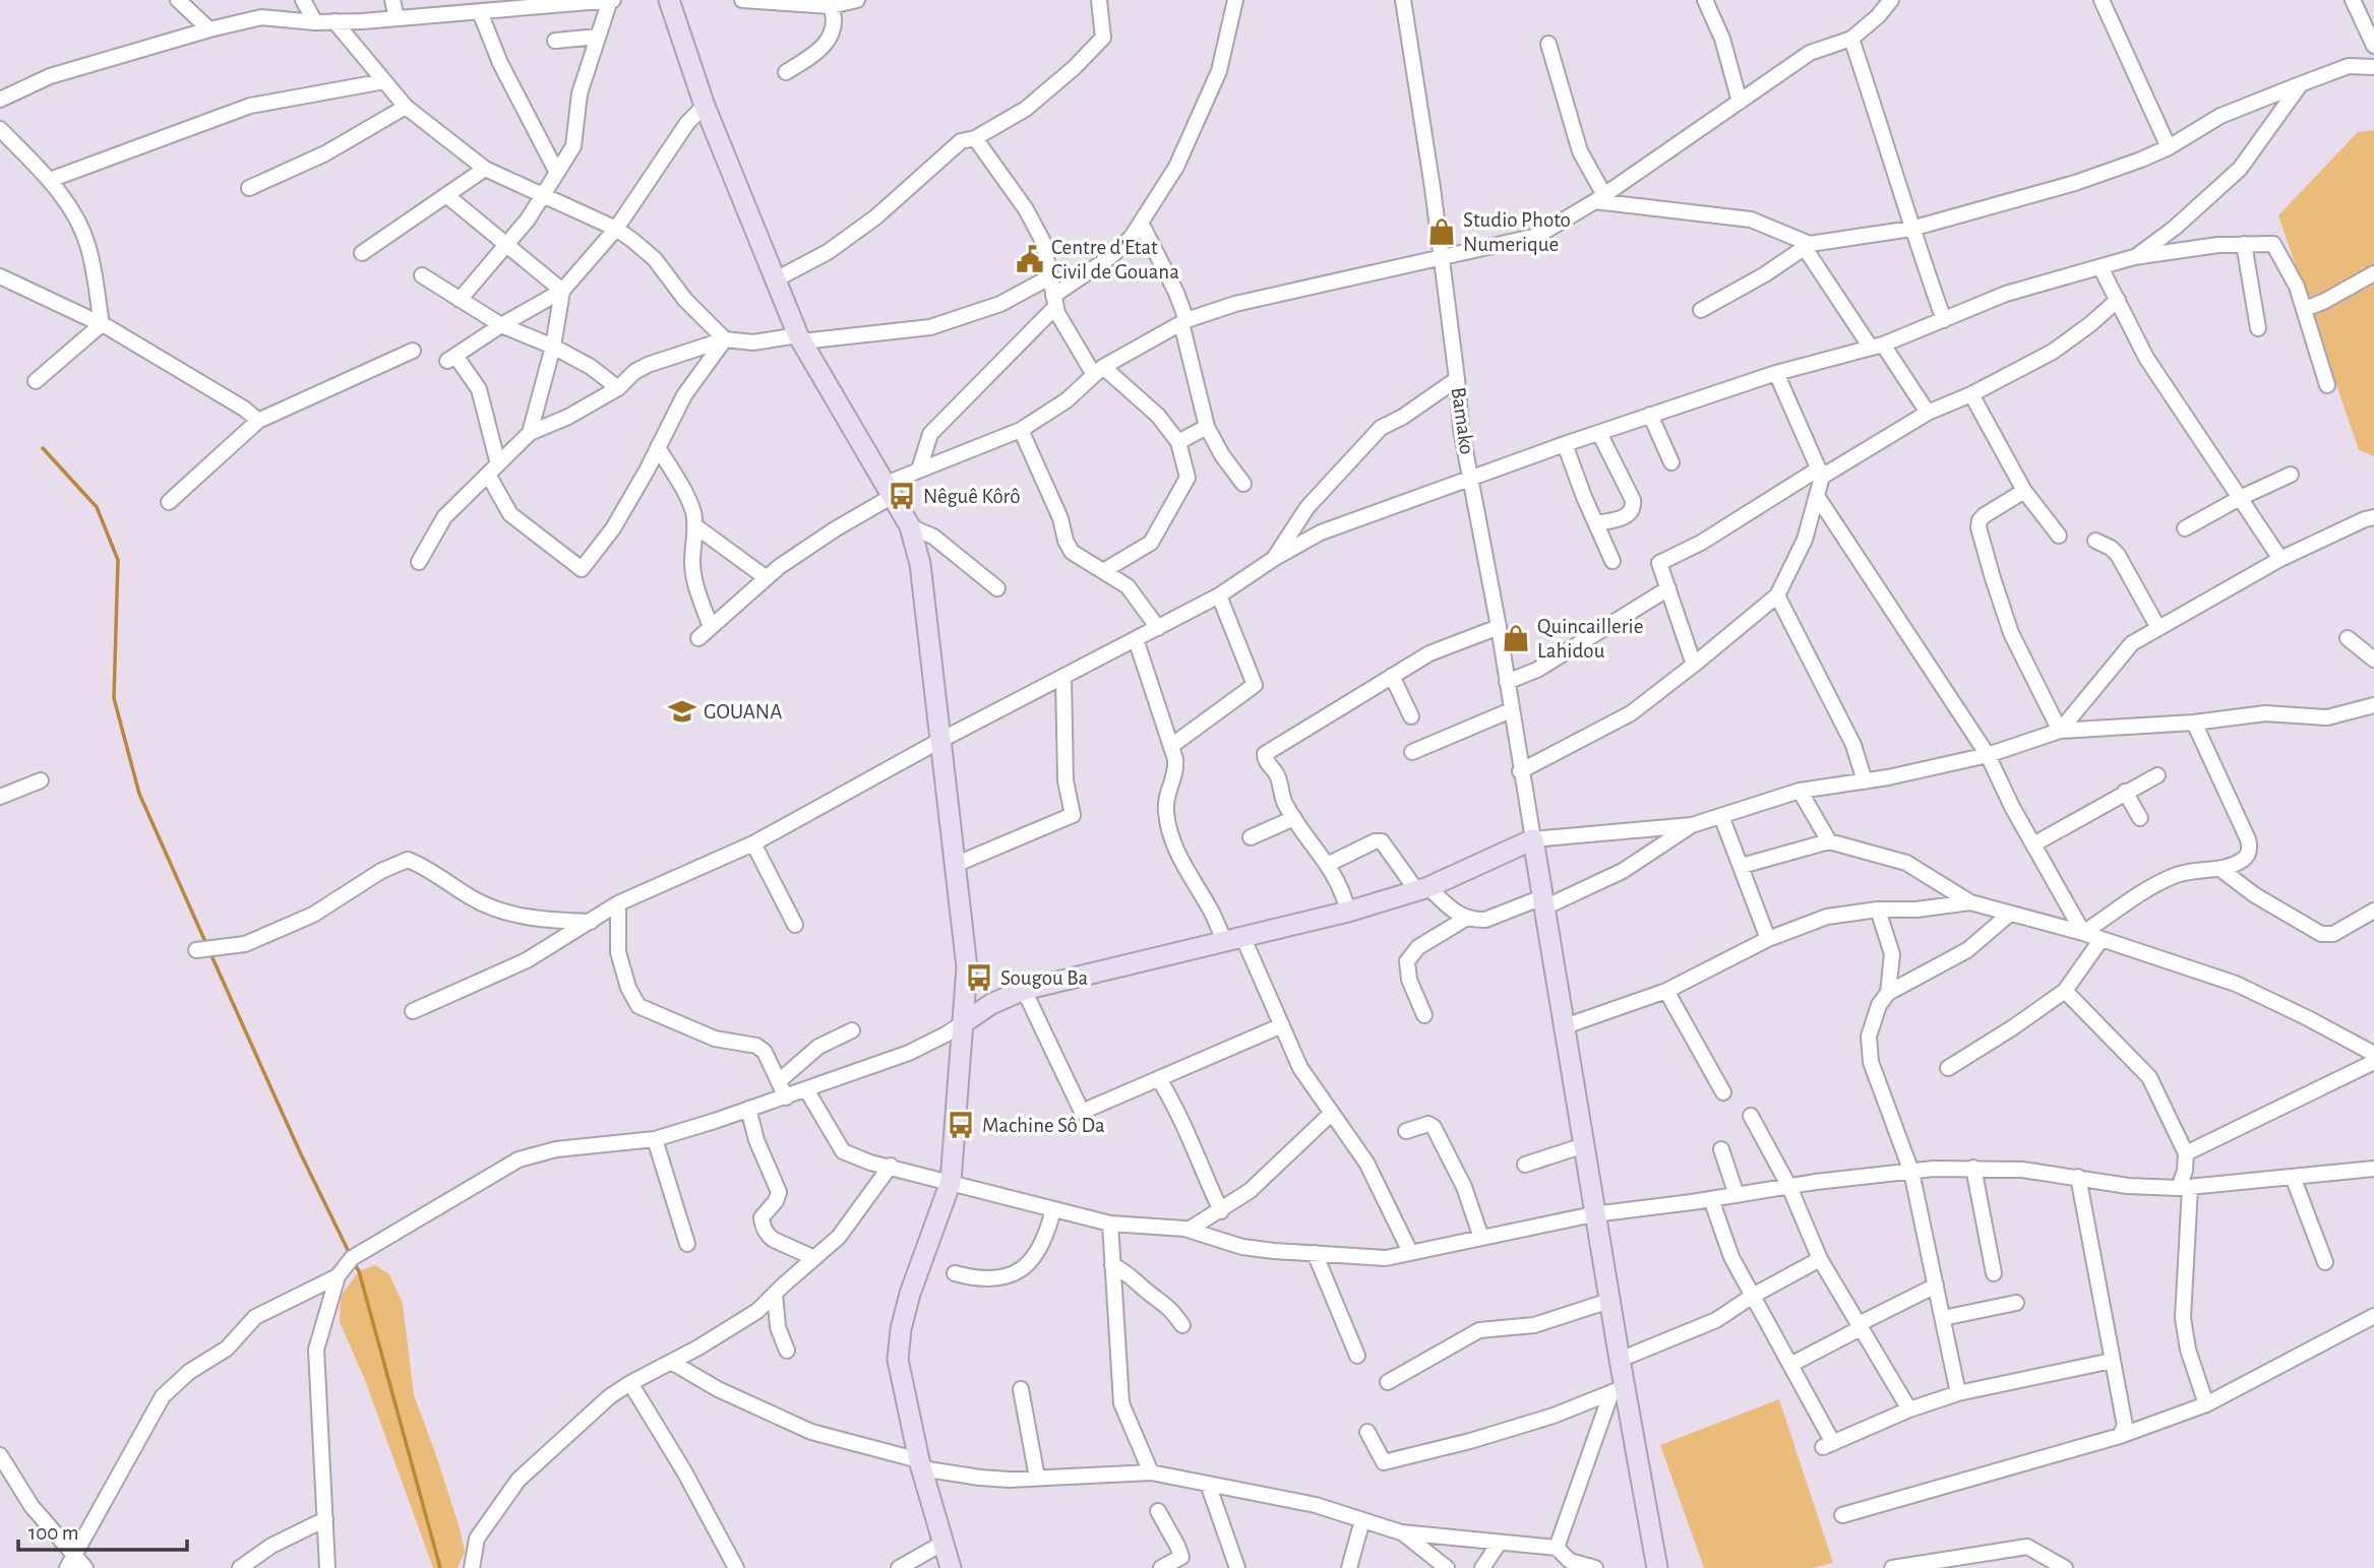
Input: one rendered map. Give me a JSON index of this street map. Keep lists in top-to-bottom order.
{
  "streets": {
    "street": ["Bamako"]
  },
  "places": {
    "shop": ["Studio Photo Numerique", "Quincaillerie Lahidou"],
    "public building": ["Centre d'Etat Civil de Gouana"],
    "bus stop": ["Nêguê Kôrô", "Sougou Ba", "Machine Sô Da"],
    "school or university": ["GOUANA"]
  },
  "scale_bar": "100 m"
}
